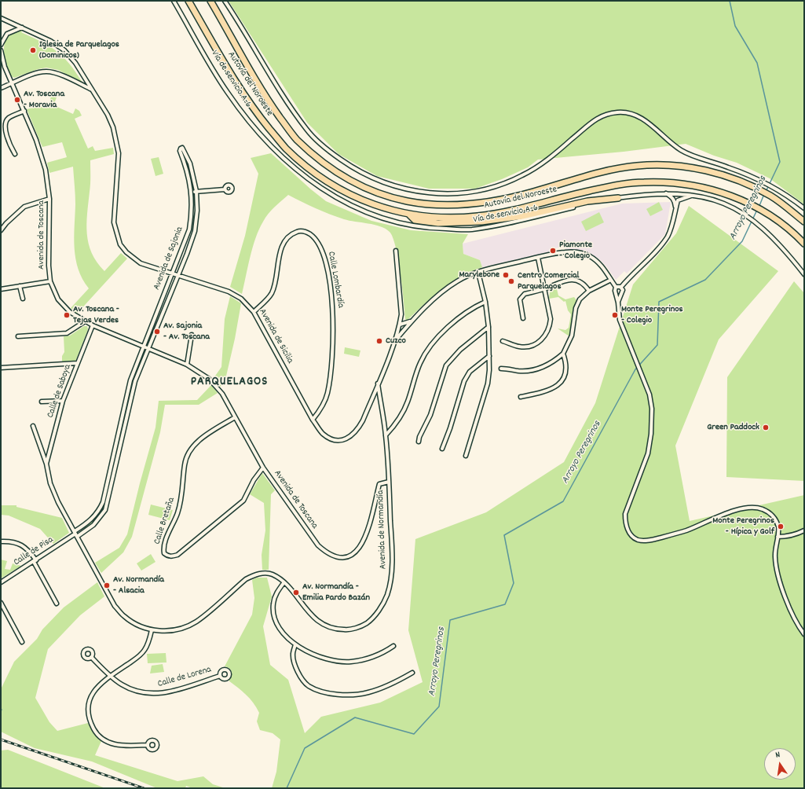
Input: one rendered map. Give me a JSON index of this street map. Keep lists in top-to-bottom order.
{
  "streets": {
    "highway": ["Autovía del Noroeste"],
    "street": [
      "Vía de servicio A-6",
      "Avenida de Toscana",
      "Avenida de Sajonia",
      "Calle Lombardía",
      "Avenida de Sicilia",
      "Calle de Saboya",
      "Calle Bretaña",
      "Avenida de Normandía",
      "Calle de Pisa",
      "Calle de Lorena"
    ]
  },
  "crossings": [
    ["Avenida de Toscana", "Avenida de Sajonia"],
    ["Avenida de Toscana", "Calle de Saboya"],
    ["Avenida de Toscana", "Calle Bretaña"],
    ["Avenida de Toscana", "Avenida de Normandía"],
    ["Avenida de Sajonia", "Avenida de Sicilia"],
    ["Avenida de Sajonia", "Calle de Saboya"],
    ["Avenida de Sajonia", "Avenida de Normandía"],
    ["Avenida de Sajonia", "Calle de Pisa"],
    ["Calle Lombardía", "Avenida de Sicilia"],
    ["Avenida de Sicilia", "Avenida de Normandía"],
    ["Calle de Saboya", "Avenida de Normandía"],
    ["Calle de Saboya", "Calle de Pisa"],
    ["Avenida de Normandía", "Calle de Pisa"]
  ],
  "districts": ["PARQUELAGOS"],
  "water": ["Arroyo Peregrinos"],
  "places": [
    "Iglesia de Parquelagos (Dominicos)",
    "Av. Toscana - Moravia",
    "Piamonte - Colegio",
    "Marylebone",
    "Centro Comercial Parquelagos",
    "Av. Toscana - Tejas Verdes",
    "Monte Peregrinos - Colegio",
    "Av. Sajonia - Av. Toscana",
    "Cuzco",
    "Green Paddock",
    "Monte Peregrinos - Hípica y Golf",
    "Av. Normandía - Alsacia",
    "Av. Normandía - Emilia Pardo Bazán"
  ],
  "north": "top"
}
